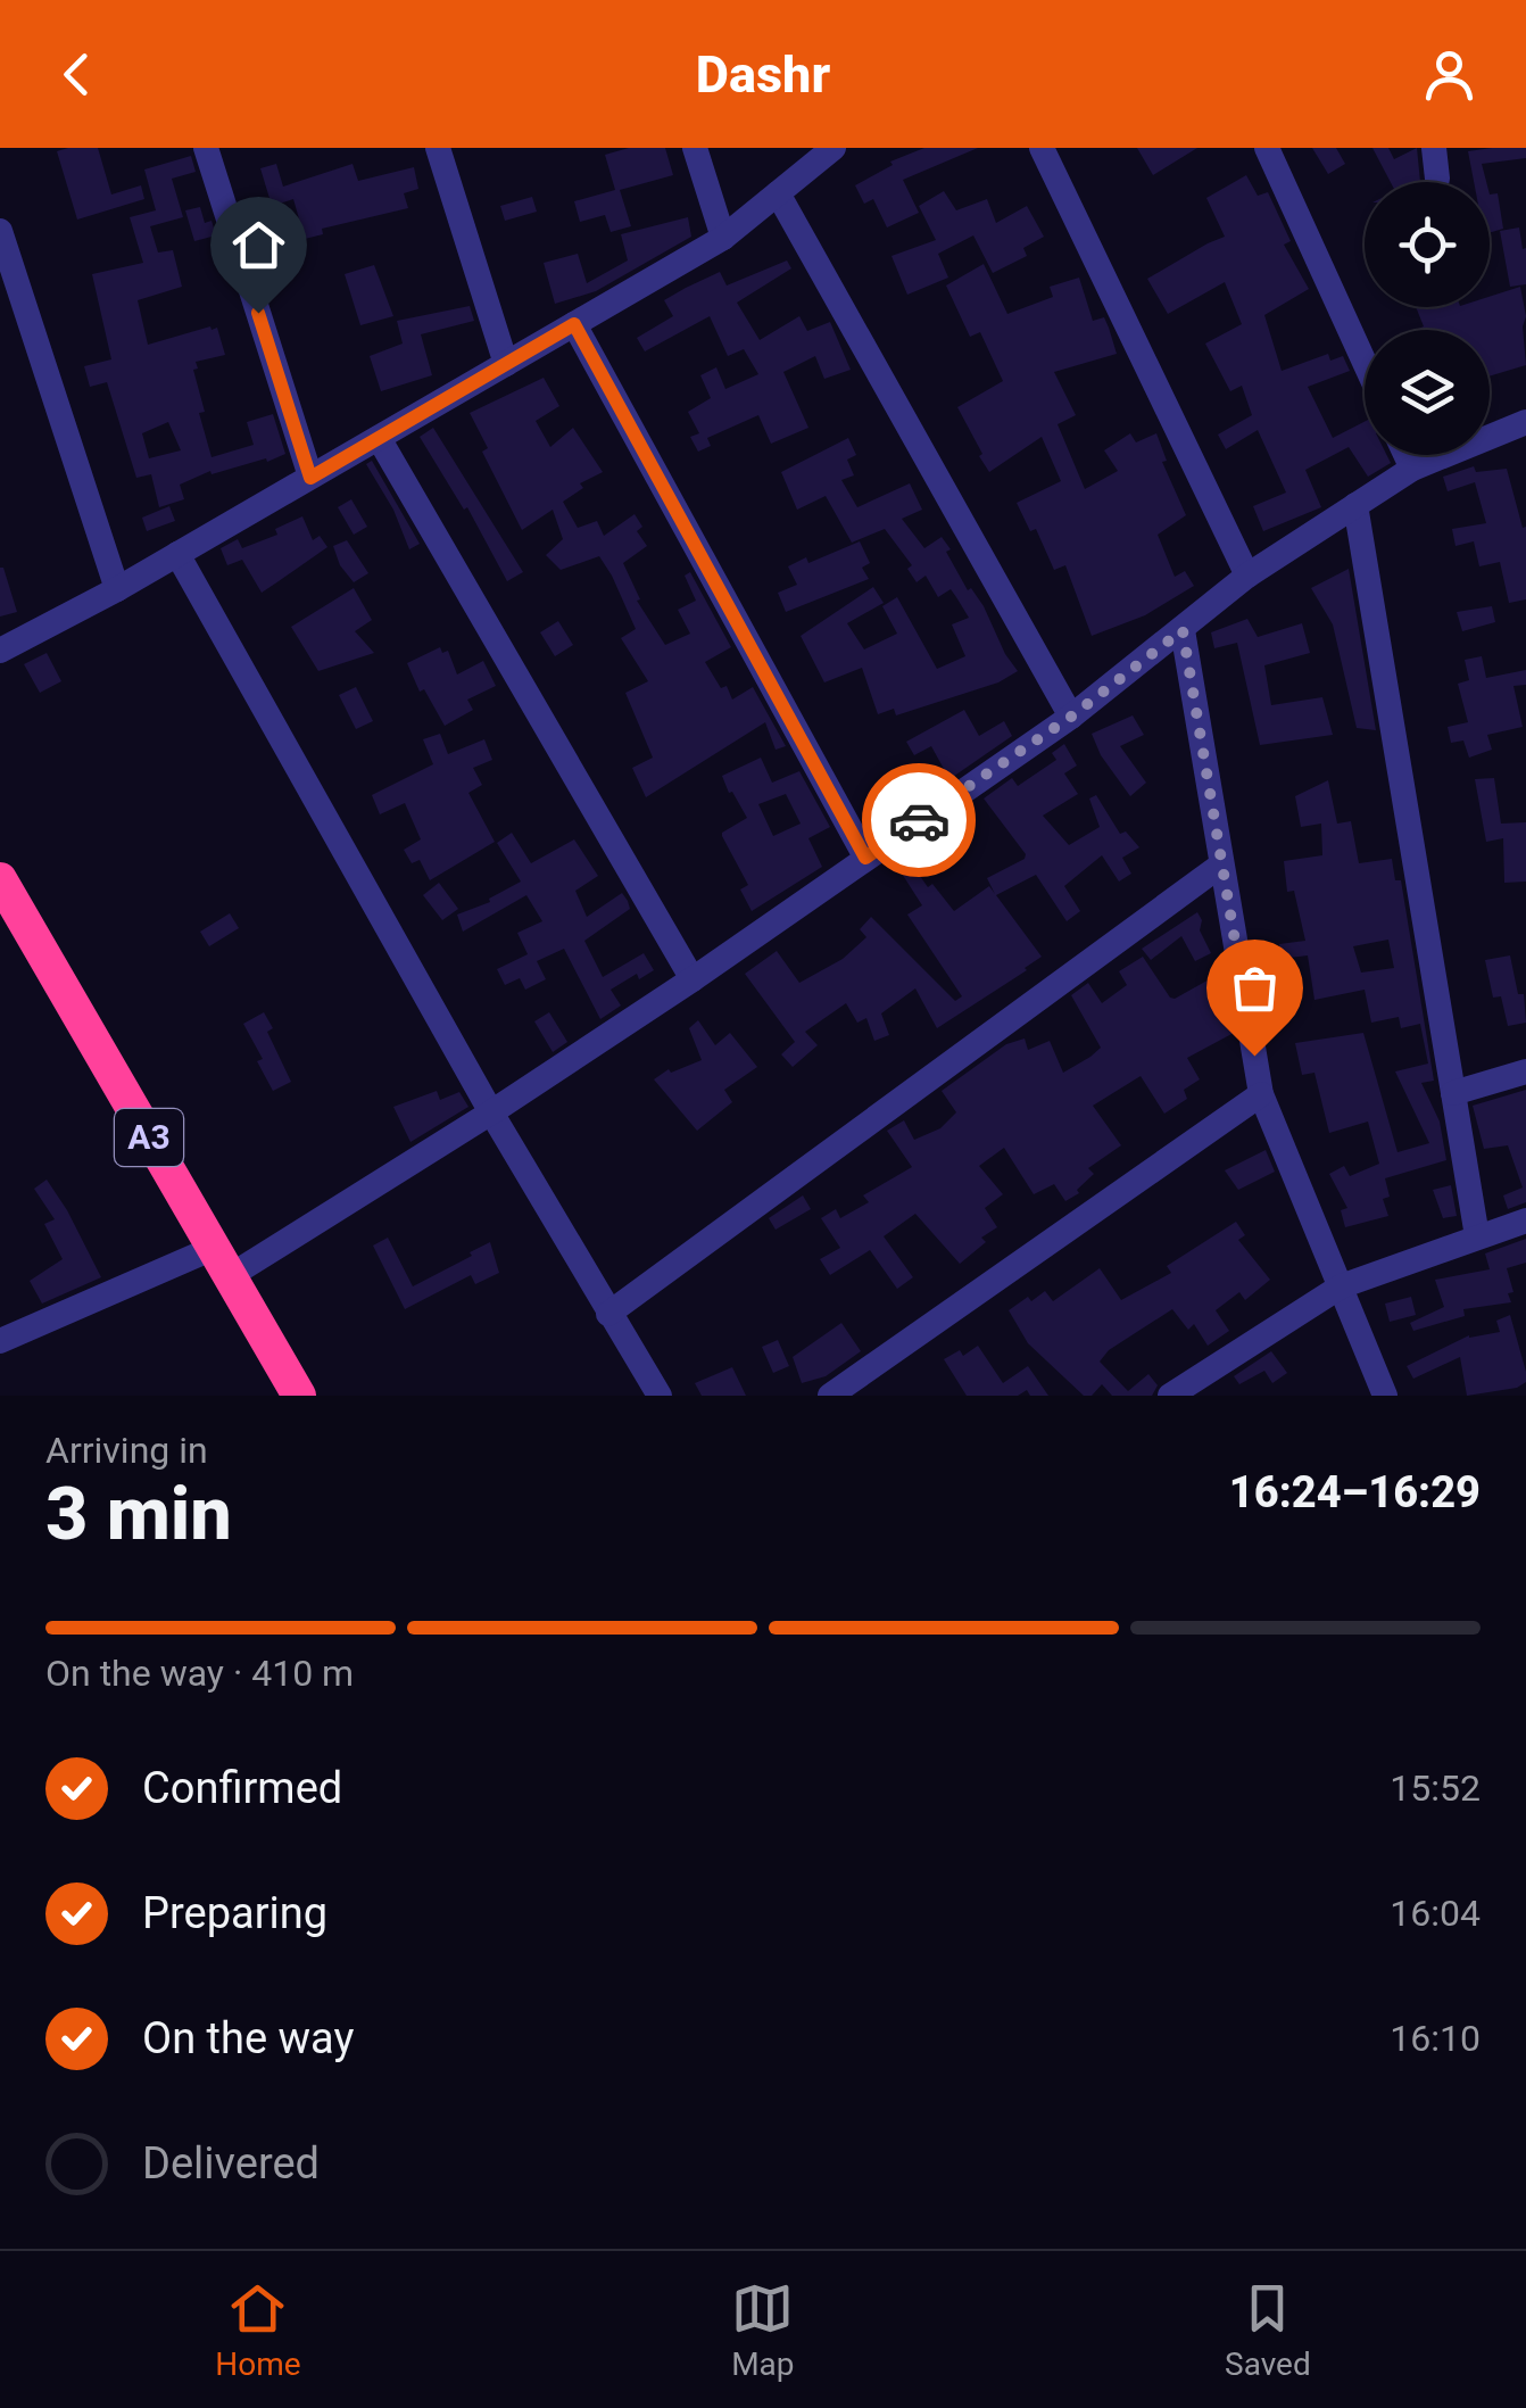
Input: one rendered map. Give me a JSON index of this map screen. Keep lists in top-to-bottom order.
{
  "streets": {
    "highway": ["A3"]
  },
  "page": {
    "header": "Dashr",
    "heading": ["3 min", "Arriving in", "16:24–16:29"],
    "bar": "On the way · 410 m",
    "list": [
      ["Confirmed", "15:52"],
      ["Preparing", "16:04"],
      ["On the way", "16:10"],
      "Delivered"
    ],
    "tabs": ["Home", "Map", "Saved"]
  }
}
